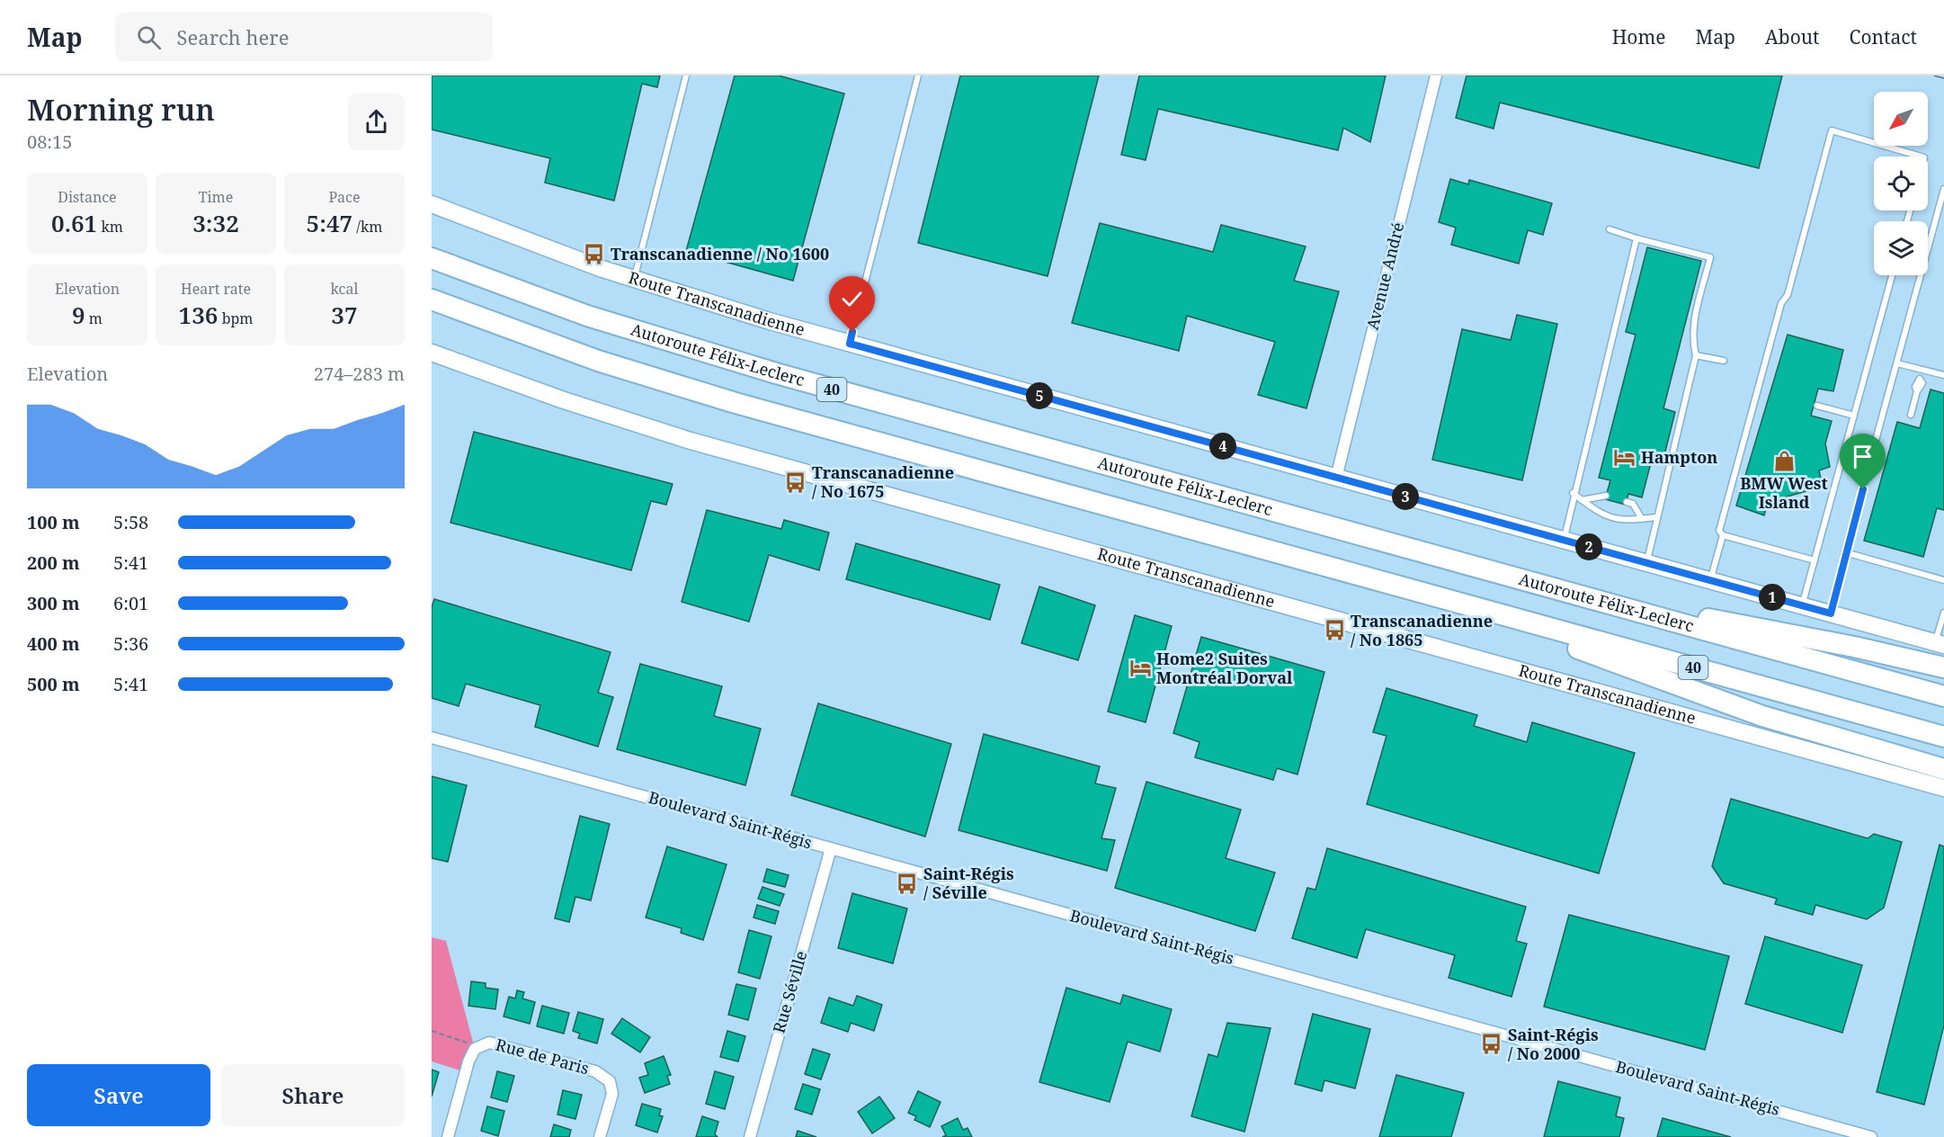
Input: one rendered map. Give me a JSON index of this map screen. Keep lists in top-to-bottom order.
{
  "streets": {
    "highway": ["Autoroute Félix-Leclerc", "40"],
    "main road": ["Route Transcanadienne"],
    "street": [
      "Avenue André",
      "Boulevard Saint-Régis",
      "Rue Séville",
      "Rue de Paris"
    ]
  },
  "crossings": [
    ["Avenue André", "Route Transcanadienne"],
    ["Boulevard Saint-Régis", "Rue Séville"]
  ],
  "places": {
    "bus stop": [
      "Transcanadienne / No 1600",
      "Transcanadienne / No 1675",
      "Transcanadienne / No 1865",
      "Saint-Régis / Séville",
      "Saint-Régis / No 2000"
    ],
    "hotel": ["Hampton", "Home2 Suites Montréal Dorval"],
    "shop": ["BMW West Island"]
  },
  "north": "bottom left",
  "page": {
    "header": "Map",
    "search": "Search here",
    "nav": [
      "Home",
      "Map",
      "About",
      "Contact"
    ],
    "heading": ["Morning run", "08:15"],
    "stats": [
      ["Distance", "0.61 km"],
      ["Time", "3:32"],
      ["Pace", "5:47 /km"],
      ["Elevation", "9 m"],
      ["Heart rate", "136 bpm"],
      ["kcal", "37"]
    ],
    "chart": ["Elevation", "274–283 m"],
    "pins": [
      "5",
      "4",
      "3",
      "2",
      "1"
    ],
    "list": [
      {
        "name": "100 m",
        "note": "5:58"
      },
      {
        "name": "200 m",
        "note": "5:41"
      },
      {
        "name": "300 m",
        "note": "6:01"
      },
      {
        "name": "400 m",
        "note": "5:36"
      },
      {
        "name": "500 m",
        "note": "5:41"
      }
    ],
    "buttons": ["Save", "Share"]
  }
}
